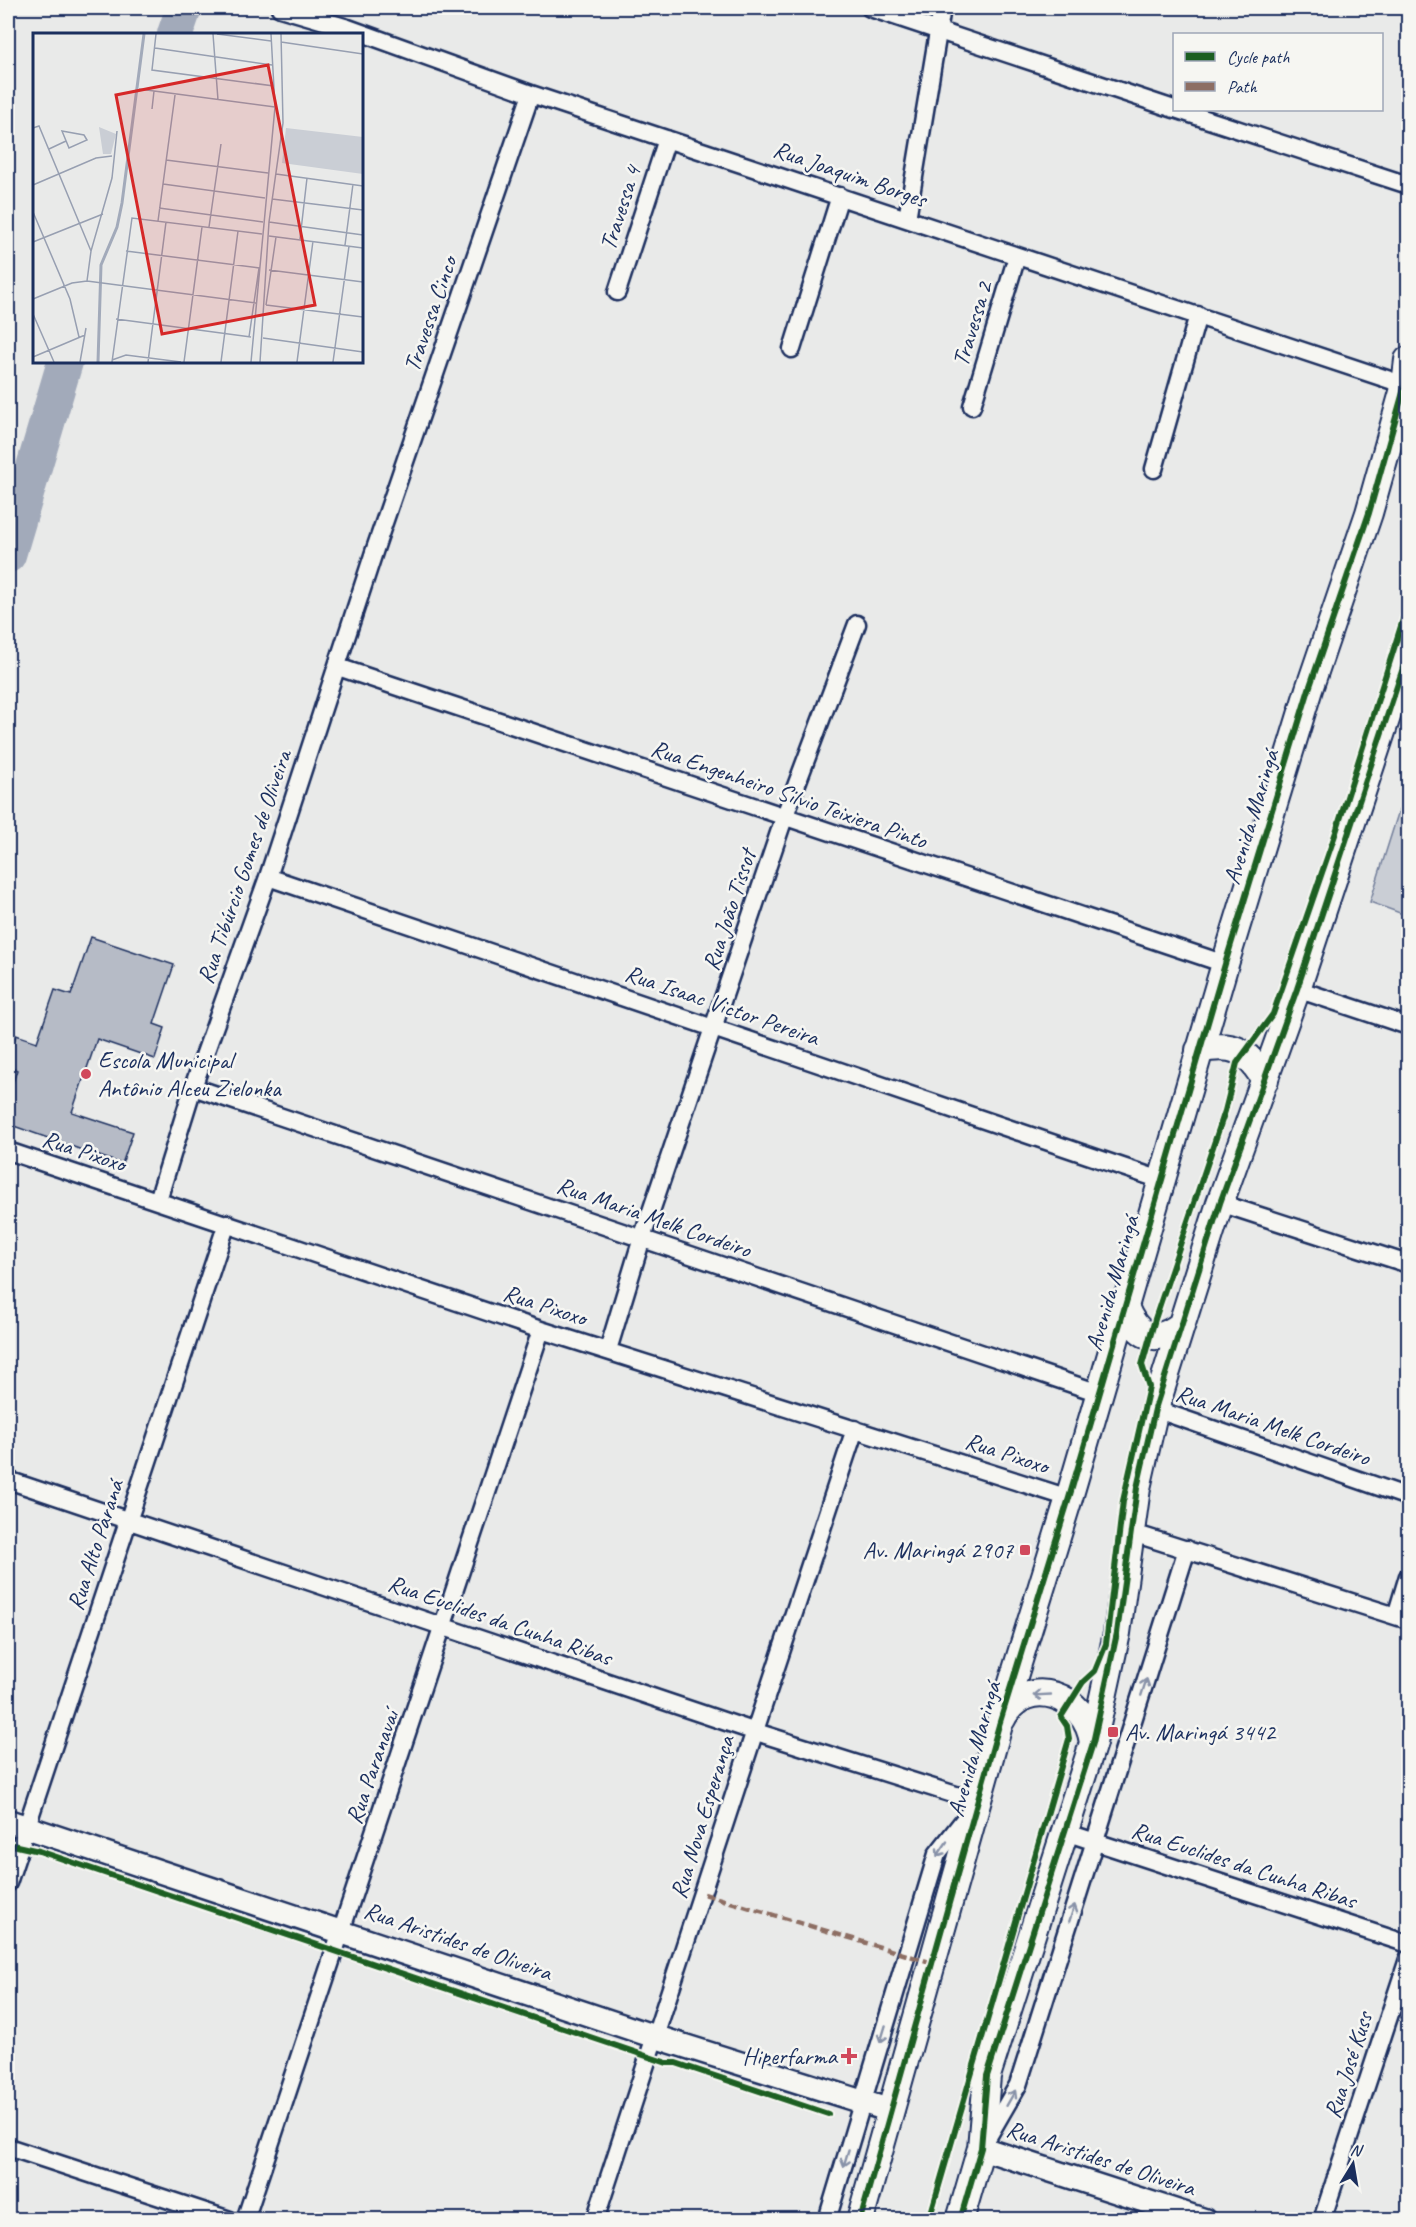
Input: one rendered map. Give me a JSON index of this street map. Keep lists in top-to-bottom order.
{
  "streets": {
    "main road": ["Avenida Maringá", "Rua Aristides de Oliveira"],
    "street": [
      "Rua Joaquim Borges",
      "Travessa 4",
      "Travessa Cinco",
      "Travessa 2",
      "Rua Engenheiro Silvio Teixiera Pinto",
      "Rua Tibúrcio Gomes de Oliveira",
      "Rua João Tissot",
      "Rua Isaac Victor Pereira",
      "Rua Pixoxo",
      "Rua Maria Melk Cordeiro",
      "Rua Alto Paraná",
      "Rua Euclides da Cunha Ribas",
      "Rua Paranavaí",
      "Rua Nova Esperança",
      "Rua José Kuss"
    ]
  },
  "crossings": [
    ["Rua Joaquim Borges", "Travessa 4"],
    ["Rua Joaquim Borges", "Travessa Cinco"],
    ["Rua Joaquim Borges", "Travessa 2"],
    ["Rua Joaquim Borges", "Avenida Maringá"],
    ["Travessa Cinco", "Rua Tibúrcio Gomes de Oliveira"],
    ["Rua Engenheiro Silvio Teixiera Pinto", "Avenida Maringá"],
    ["Rua Engenheiro Silvio Teixiera Pinto", "Rua Tibúrcio Gomes de Oliveira"],
    ["Rua Engenheiro Silvio Teixiera Pinto", "Rua João Tissot"],
    ["Avenida Maringá", "Rua Isaac Victor Pereira"],
    ["Avenida Maringá", "Rua Pixoxo"],
    ["Avenida Maringá", "Rua Maria Melk Cordeiro"],
    ["Avenida Maringá", "Rua Euclides da Cunha Ribas"],
    ["Avenida Maringá", "Rua Aristides de Oliveira"],
    ["Rua Tibúrcio Gomes de Oliveira", "Rua Isaac Victor Pereira"],
    ["Rua Tibúrcio Gomes de Oliveira", "Rua Pixoxo"],
    ["Rua Tibúrcio Gomes de Oliveira", "Rua Maria Melk Cordeiro"],
    ["Rua João Tissot", "Rua Isaac Victor Pereira"],
    ["Rua João Tissot", "Rua Pixoxo"],
    ["Rua João Tissot", "Rua Maria Melk Cordeiro"],
    ["Rua Pixoxo", "Rua Alto Paraná"],
    ["Rua Pixoxo", "Rua Paranavaí"],
    ["Rua Pixoxo", "Rua Nova Esperança"],
    ["Rua Alto Paraná", "Rua Euclides da Cunha Ribas"],
    ["Rua Alto Paraná", "Rua Aristides de Oliveira"],
    ["Rua Euclides da Cunha Ribas", "Rua Paranavaí"],
    ["Rua Euclides da Cunha Ribas", "Rua Nova Esperança"],
    ["Rua Paranavaí", "Rua Aristides de Oliveira"],
    ["Rua Nova Esperança", "Rua Aristides de Oliveira"]
  ],
  "places": {
    "other": ["Escola Municipal Antônio Alceu Zielonka"],
    "transit": ["Av. Maringá 2907", "Av. Maringá 3442"],
    "health": ["Hiperfarma"]
  },
  "legend": ["Cycle path", "Path"],
  "north": "top"
}
